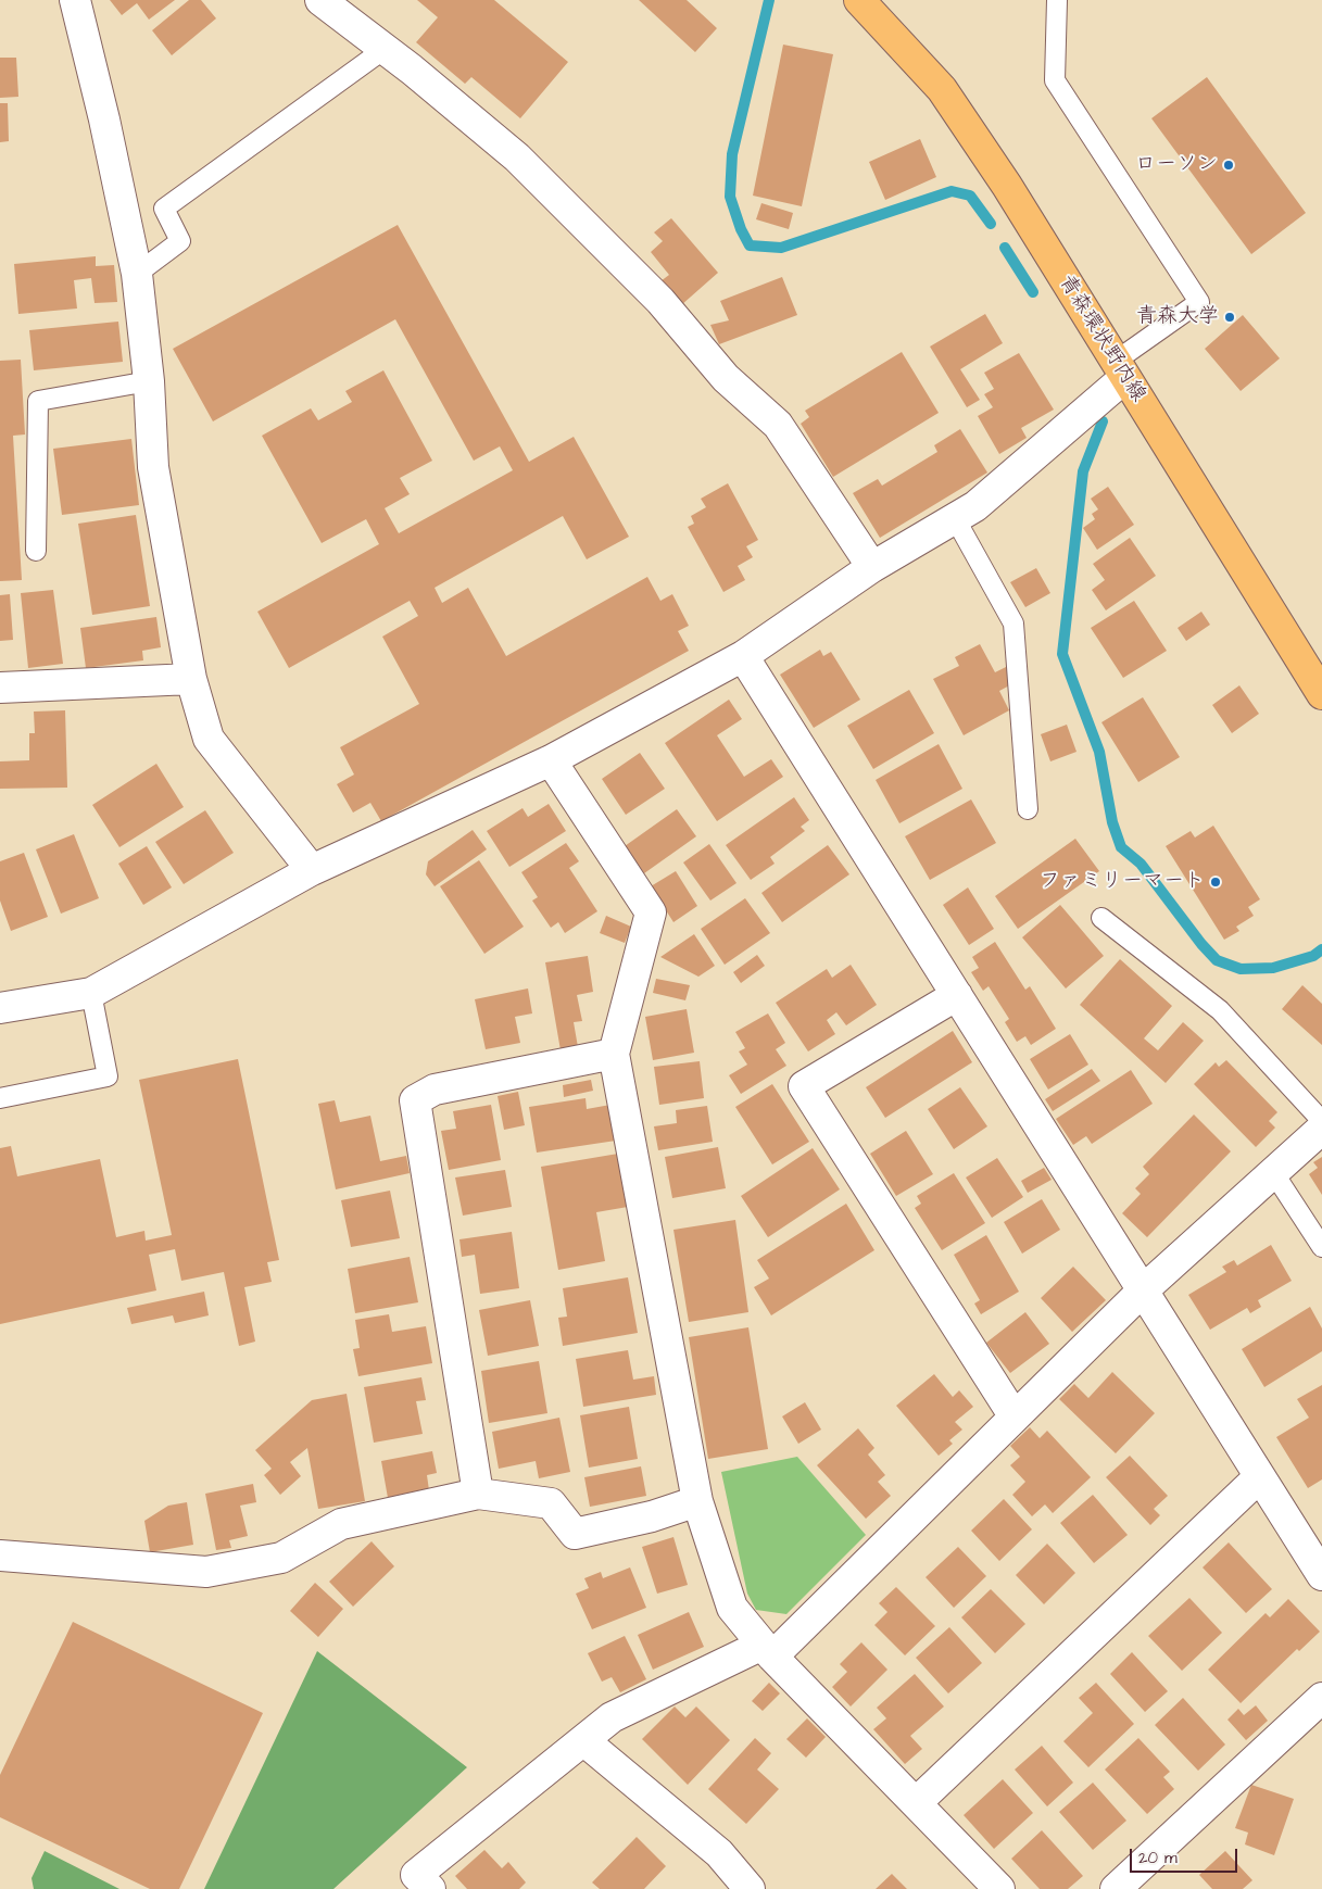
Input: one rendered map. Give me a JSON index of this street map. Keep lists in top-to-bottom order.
{
  "streets": {
    "main road": ["青森環状野内線"]
  },
  "places": ["ローソン", "青森大学", "ファミリーマート"],
  "scale_bar": "20 m"
}
